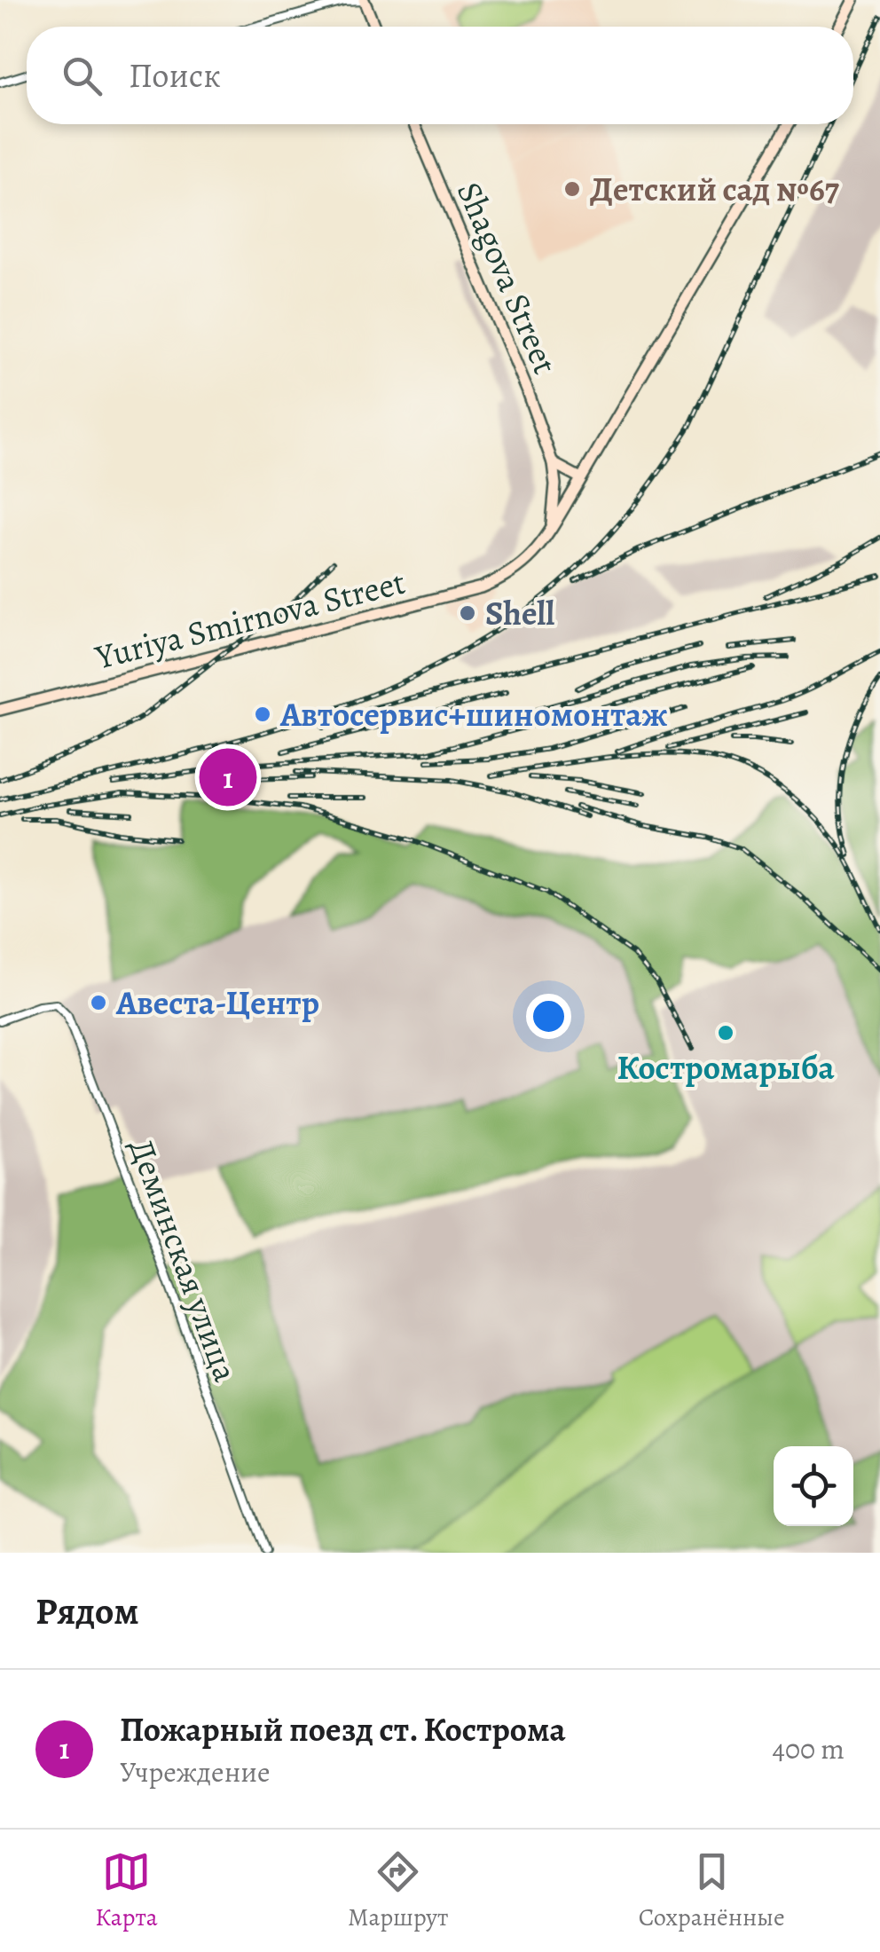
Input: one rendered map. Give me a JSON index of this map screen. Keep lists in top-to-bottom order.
{
  "streets": {
    "main road": ["Shagova Street"],
    "street": ["Деминская улица"]
  },
  "places": [
    "Детский сад №67",
    "Shell",
    "Автосервис+шиномонтаж",
    "Авеста-Центр",
    "Костромарыба"
  ],
  "page": {
    "search": "Поиск",
    "pins": "1",
    "heading": "Рядом",
    "list": [
      {
        "mark": "1",
        "name": "Пожарный поезд ст. Кострома",
        "note": "Учреждение",
        "value": "400 m"
      }
    ],
    "nav": ["Карта", "Маршрут", "Сохранённые"]
  }
}
